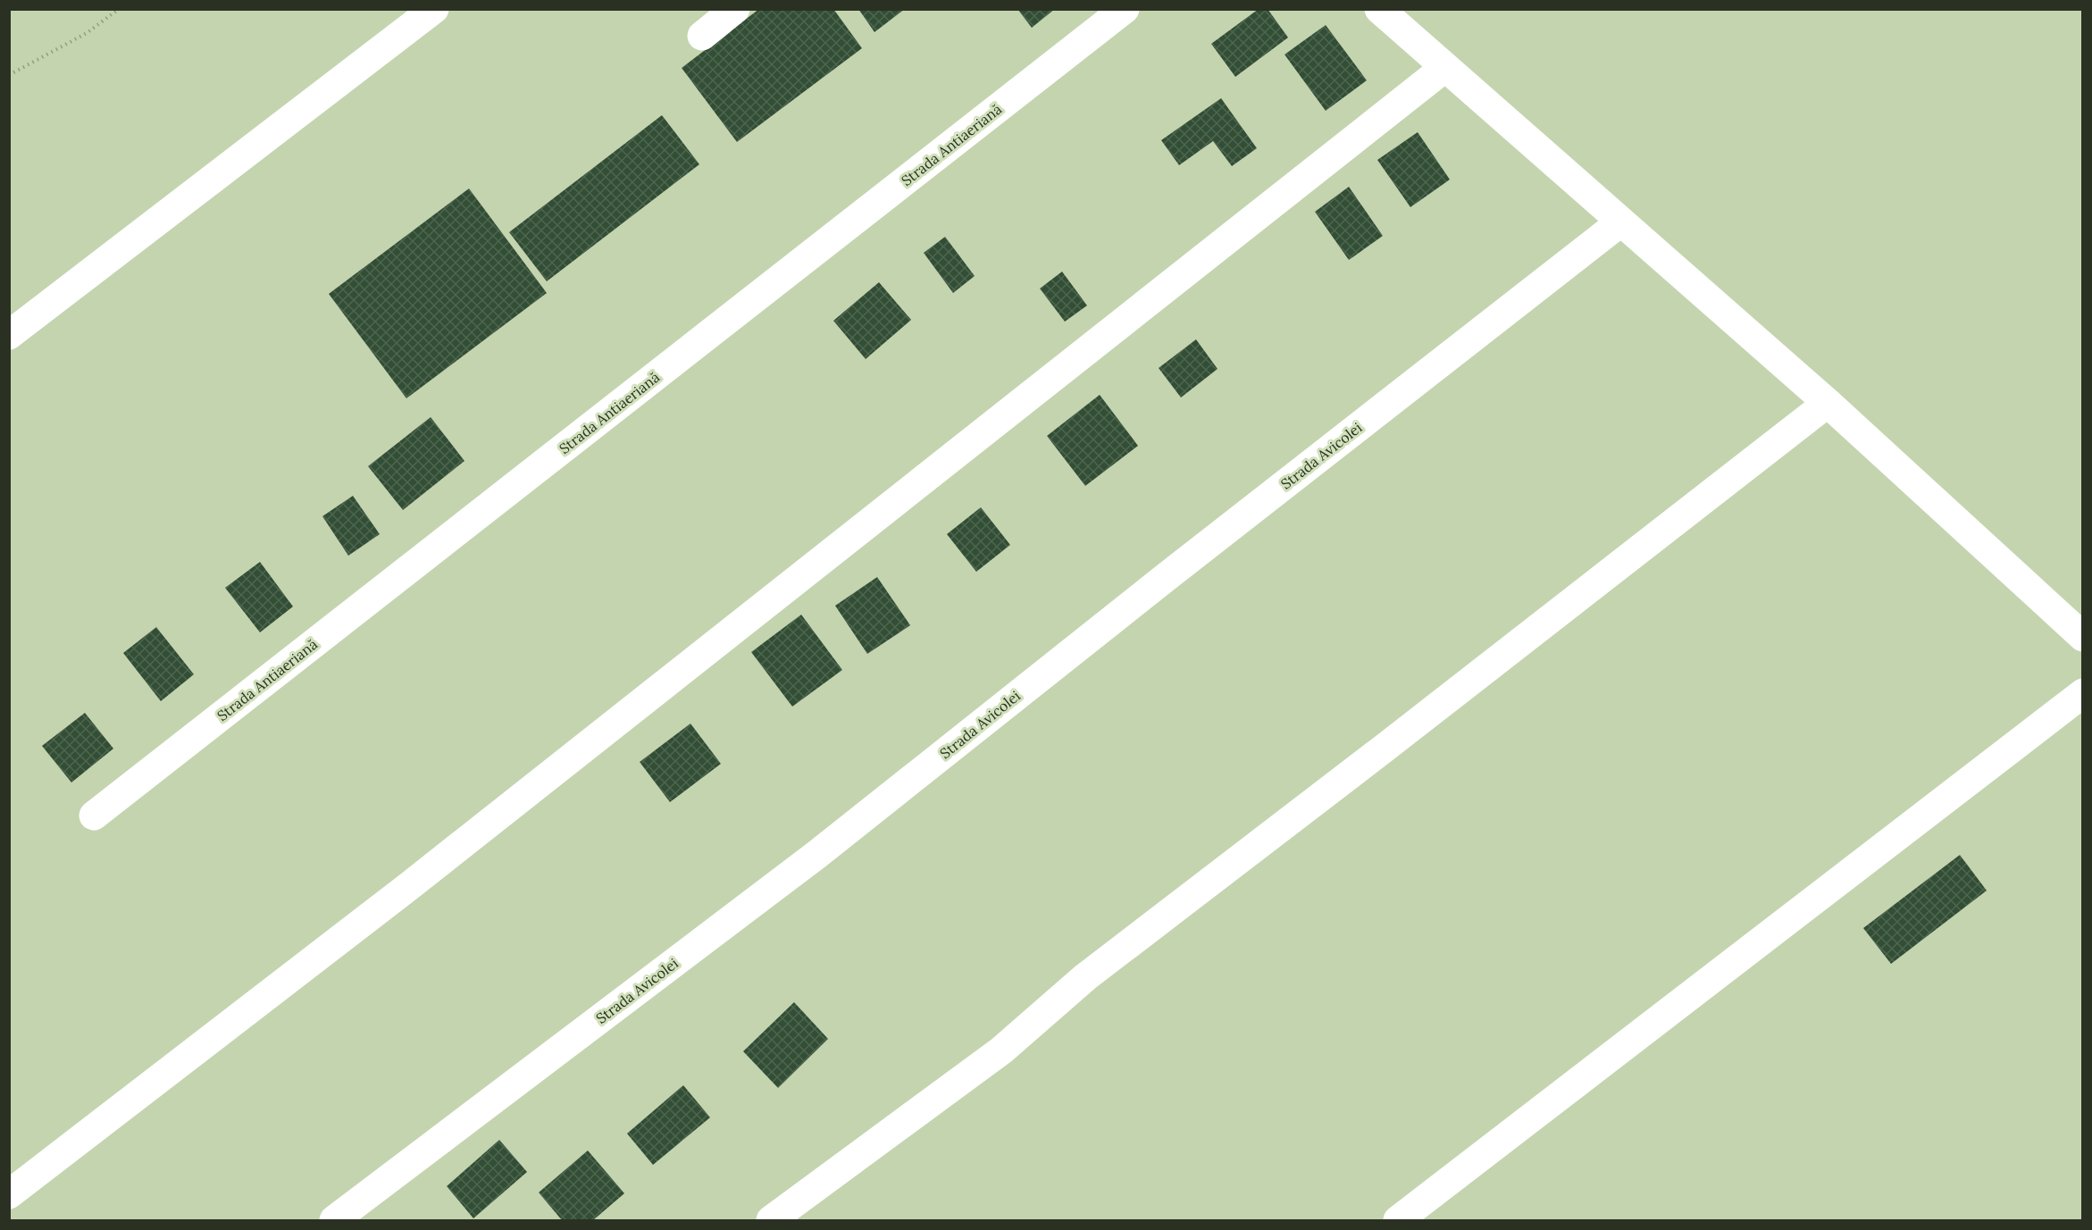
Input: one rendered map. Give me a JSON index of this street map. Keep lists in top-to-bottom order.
{
  "streets": {
    "street": ["Strada Antiaeriană", "Strada Avicolei"]
  }
}
